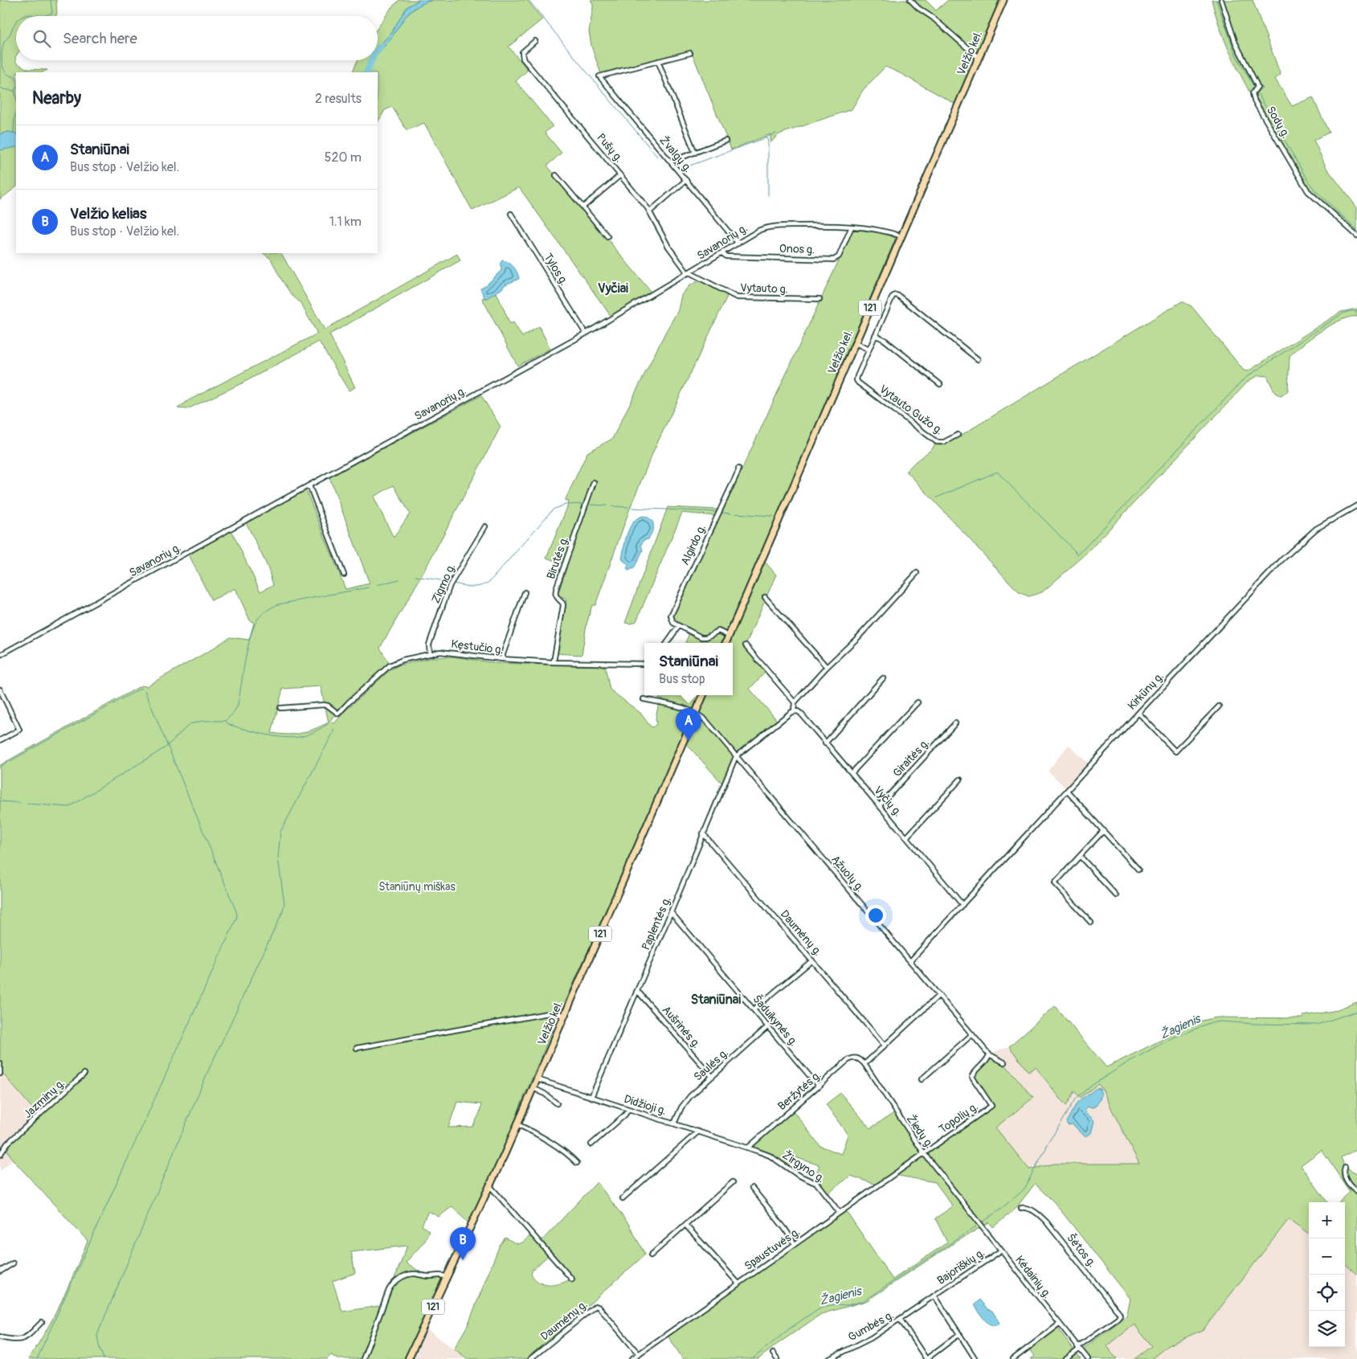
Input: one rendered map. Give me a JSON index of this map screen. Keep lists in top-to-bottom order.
{
  "streets": {
    "main road": ["Velžio kel.", "121"],
    "street": [
      "Sodų g.",
      "Pušų g.",
      "Žvalgų g.",
      "Savanorių g.",
      "Onos g.",
      "Tylos g.",
      "Vytauto g.",
      "Vytauto Gužo g.",
      "Algirdo g.",
      "Birutės g.",
      "Zigmo g.",
      "Kęstučio g.",
      "Kirkūnų g.",
      "Giraitės g.",
      "Vyčių g.",
      "Ąžuolų g.",
      "Paplentės g.",
      "Daumėnų g.",
      "Šaduikynės g.",
      "Aušrinės g.",
      "Saulės g.",
      "Beržytės g.",
      "Jazminų g.",
      "Didžioji g.",
      "Topolių g.",
      "Žiedų g.",
      "Žirgyno g.",
      "Spaustuvės g.",
      "Šėtos g.",
      "Bajoriškių g.",
      "Kėdainių g.",
      "Gumbės g."
    ]
  },
  "crossings": [
    ["Velžio kel.", "Savanorių g."],
    ["Velžio kel.", "Ąžuolų g."],
    ["Velžio kel.", "Didžioji g."],
    ["Pušų g.", "Savanorių g."],
    ["Pušų g.", "Vytauto g."],
    ["Žvalgų g.", "Savanorių g."],
    ["Savanorių g.", "Onos g."],
    ["Savanorių g.", "Tylos g."],
    ["Savanorių g.", "Vytauto g."],
    ["Birutės g.", "Kęstučio g."],
    ["Zigmo g.", "Kęstučio g."],
    ["Kirkūnų g.", "Vyčių g."],
    ["Giraitės g.", "Vyčių g."],
    ["Ąžuolų g.", "Paplentės g."],
    ["Ąžuolų g.", "Topolių g."],
    ["Paplentės g.", "Daumėnų g."],
    ["Paplentės g.", "Šaduikynės g."],
    ["Paplentės g.", "Aušrinės g."],
    ["Paplentės g.", "Didžioji g."],
    ["Daumėnų g.", "Spaustuvės g."],
    ["Šaduikynės g.", "Saulės g."],
    ["Šaduikynės g.", "Beržytės g."],
    ["Aušrinės g.", "Saulės g."],
    ["Saulės g.", "Didžioji g."],
    ["Beržytės g.", "Didžioji g."],
    ["Beržytės g.", "Žiedų g."],
    ["Beržytės g.", "Žirgyno g."],
    ["Didžioji g.", "Žirgyno g."],
    ["Topolių g.", "Žiedų g."],
    ["Topolių g.", "Spaustuvės g."],
    ["Žiedų g.", "Spaustuvės g."],
    ["Žiedų g.", "Kėdainių g."],
    ["Žirgyno g.", "Spaustuvės g."],
    ["Šėtos g.", "Kėdainių g."],
    ["Bajoriškių g.", "Kėdainių g."]
  ],
  "districts": ["Vyčiai", "Staniūnai"],
  "water": ["Žagienis"],
  "parks": ["Staniūnų miškas"],
  "page": {
    "search": "Search here",
    "heading": ["Nearby", "2 results"],
    "list": [
      {
        "mark": "A",
        "name": "Staniūnai",
        "note": "Bus stop · Velžio kel.",
        "value": "520 m"
      },
      {
        "mark": "B",
        "name": "Velžio kelias",
        "note": "Bus stop · Velžio kel.",
        "value": "1.1 km"
      }
    ],
    "popup": ["Staniūnai", "Bus stop"],
    "pins": ["A", "B"],
    "map_buttons": ["+", "−"]
  }
}
